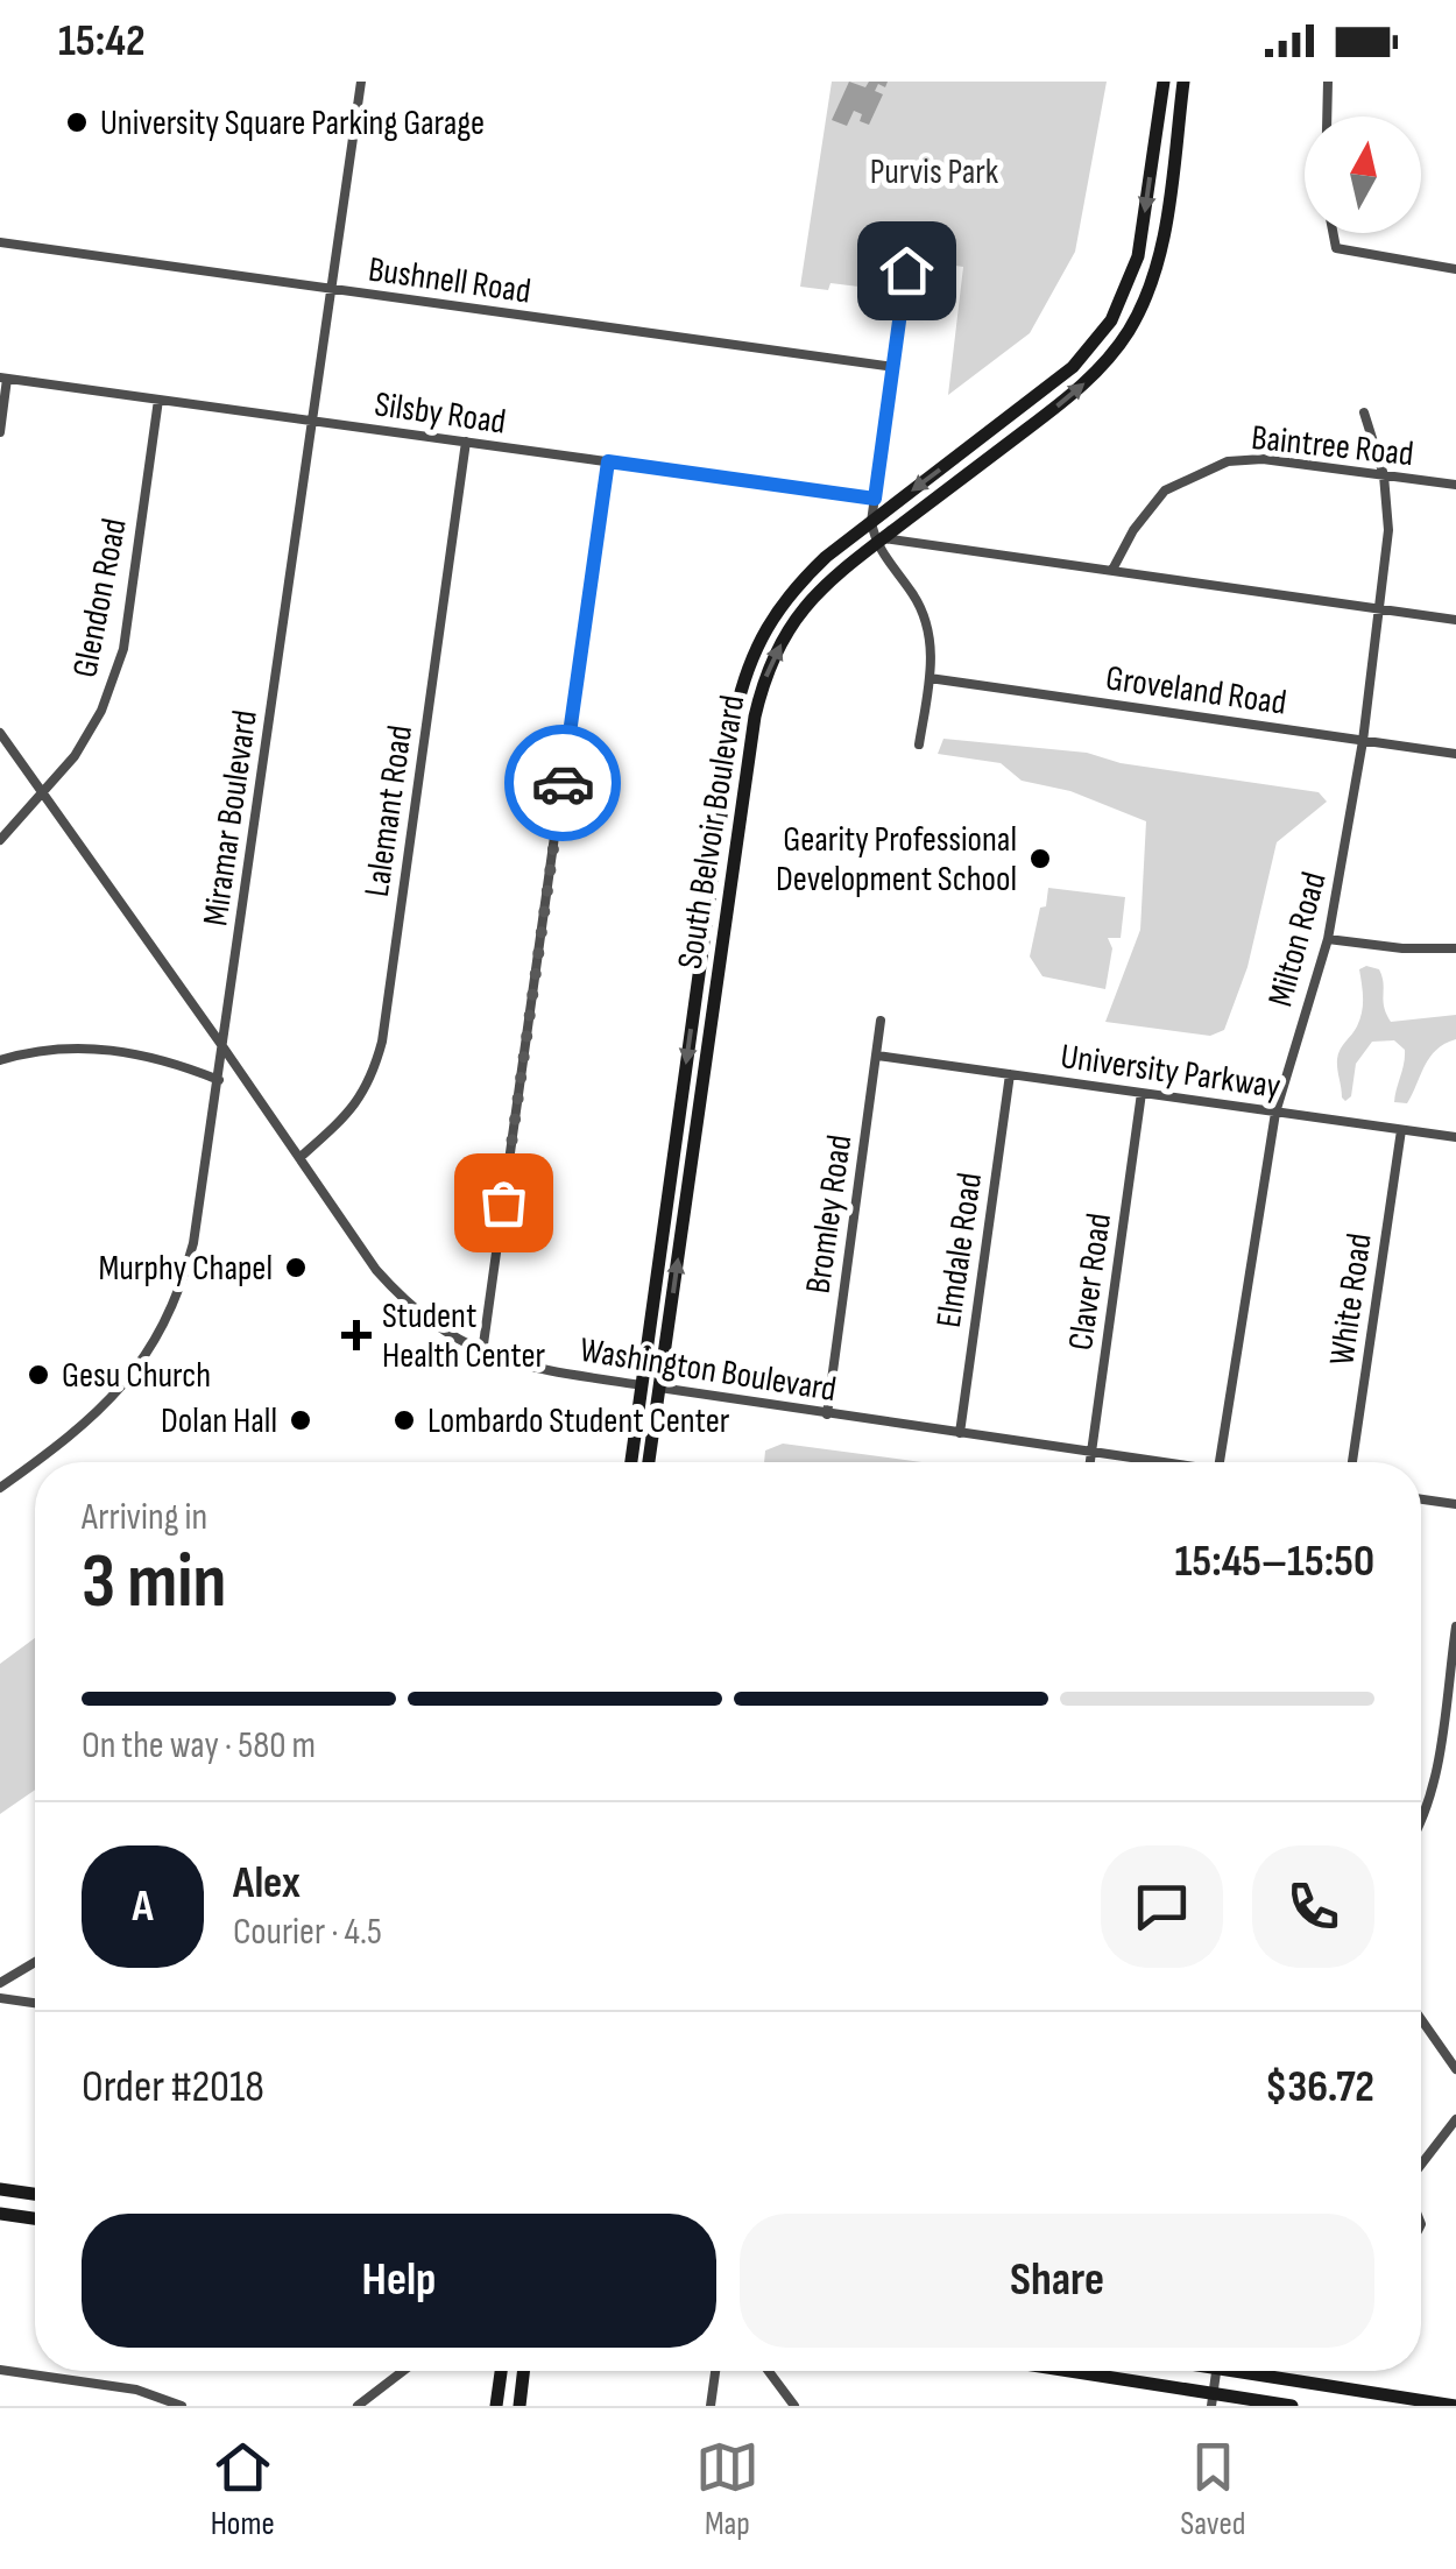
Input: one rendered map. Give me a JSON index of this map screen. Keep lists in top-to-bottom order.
{
  "streets": {
    "street": [
      "Bushnell Road",
      "Silsby Road",
      "Baintree Road",
      "Glendon Road",
      "Groveland Road",
      "Lalemant Road",
      "Miramar Boulevard",
      "South Belvoir Boulevard",
      "Milton Road",
      "University Parkway",
      "Bromley Road",
      "Elmdale Road",
      "Claver Road",
      "White Road",
      "Washington Boulevard"
    ]
  },
  "crossings": [
    ["Bushnell Road", "Miramar Boulevard"],
    ["Silsby Road", "Glendon Road"],
    ["Silsby Road", "Lalemant Road"],
    ["Silsby Road", "Miramar Boulevard"],
    ["Baintree Road", "Milton Road"],
    ["Glendon Road", "Washington Boulevard"],
    ["Groveland Road", "Milton Road"],
    ["Lalemant Road", "Washington Boulevard"],
    ["Miramar Boulevard", "Washington Boulevard"],
    ["South Belvoir Boulevard", "Washington Boulevard"],
    ["Milton Road", "University Parkway"],
    ["University Parkway", "Bromley Road"],
    ["University Parkway", "Elmdale Road"],
    ["University Parkway", "Claver Road"],
    ["University Parkway", "White Road"],
    ["Bromley Road", "Washington Boulevard"],
    ["Elmdale Road", "Washington Boulevard"],
    ["Claver Road", "Washington Boulevard"]
  ],
  "parks": ["Purvis Park"],
  "places": {
    "other": [
      "University Square Parking Garage",
      "Gearity Professional Development School",
      "Murphy Chapel",
      "Gesu Church",
      "Dolan Hall",
      "Lombardo Student Center"
    ],
    "health": ["Student Health Center"]
  },
  "north": "top",
  "page": {
    "status": "15:42",
    "heading": ["3 min", "Arriving in", "15:45–15:50"],
    "panel": [
      "Alex",
      "Courier · 4.5",
      "Order #2018",
      "$36.72"
    ],
    "bar": "On the way · 580 m",
    "round": "A",
    "buttons": ["Help", "Share"],
    "tabs": ["Home", "Map", "Saved"]
  }
}
